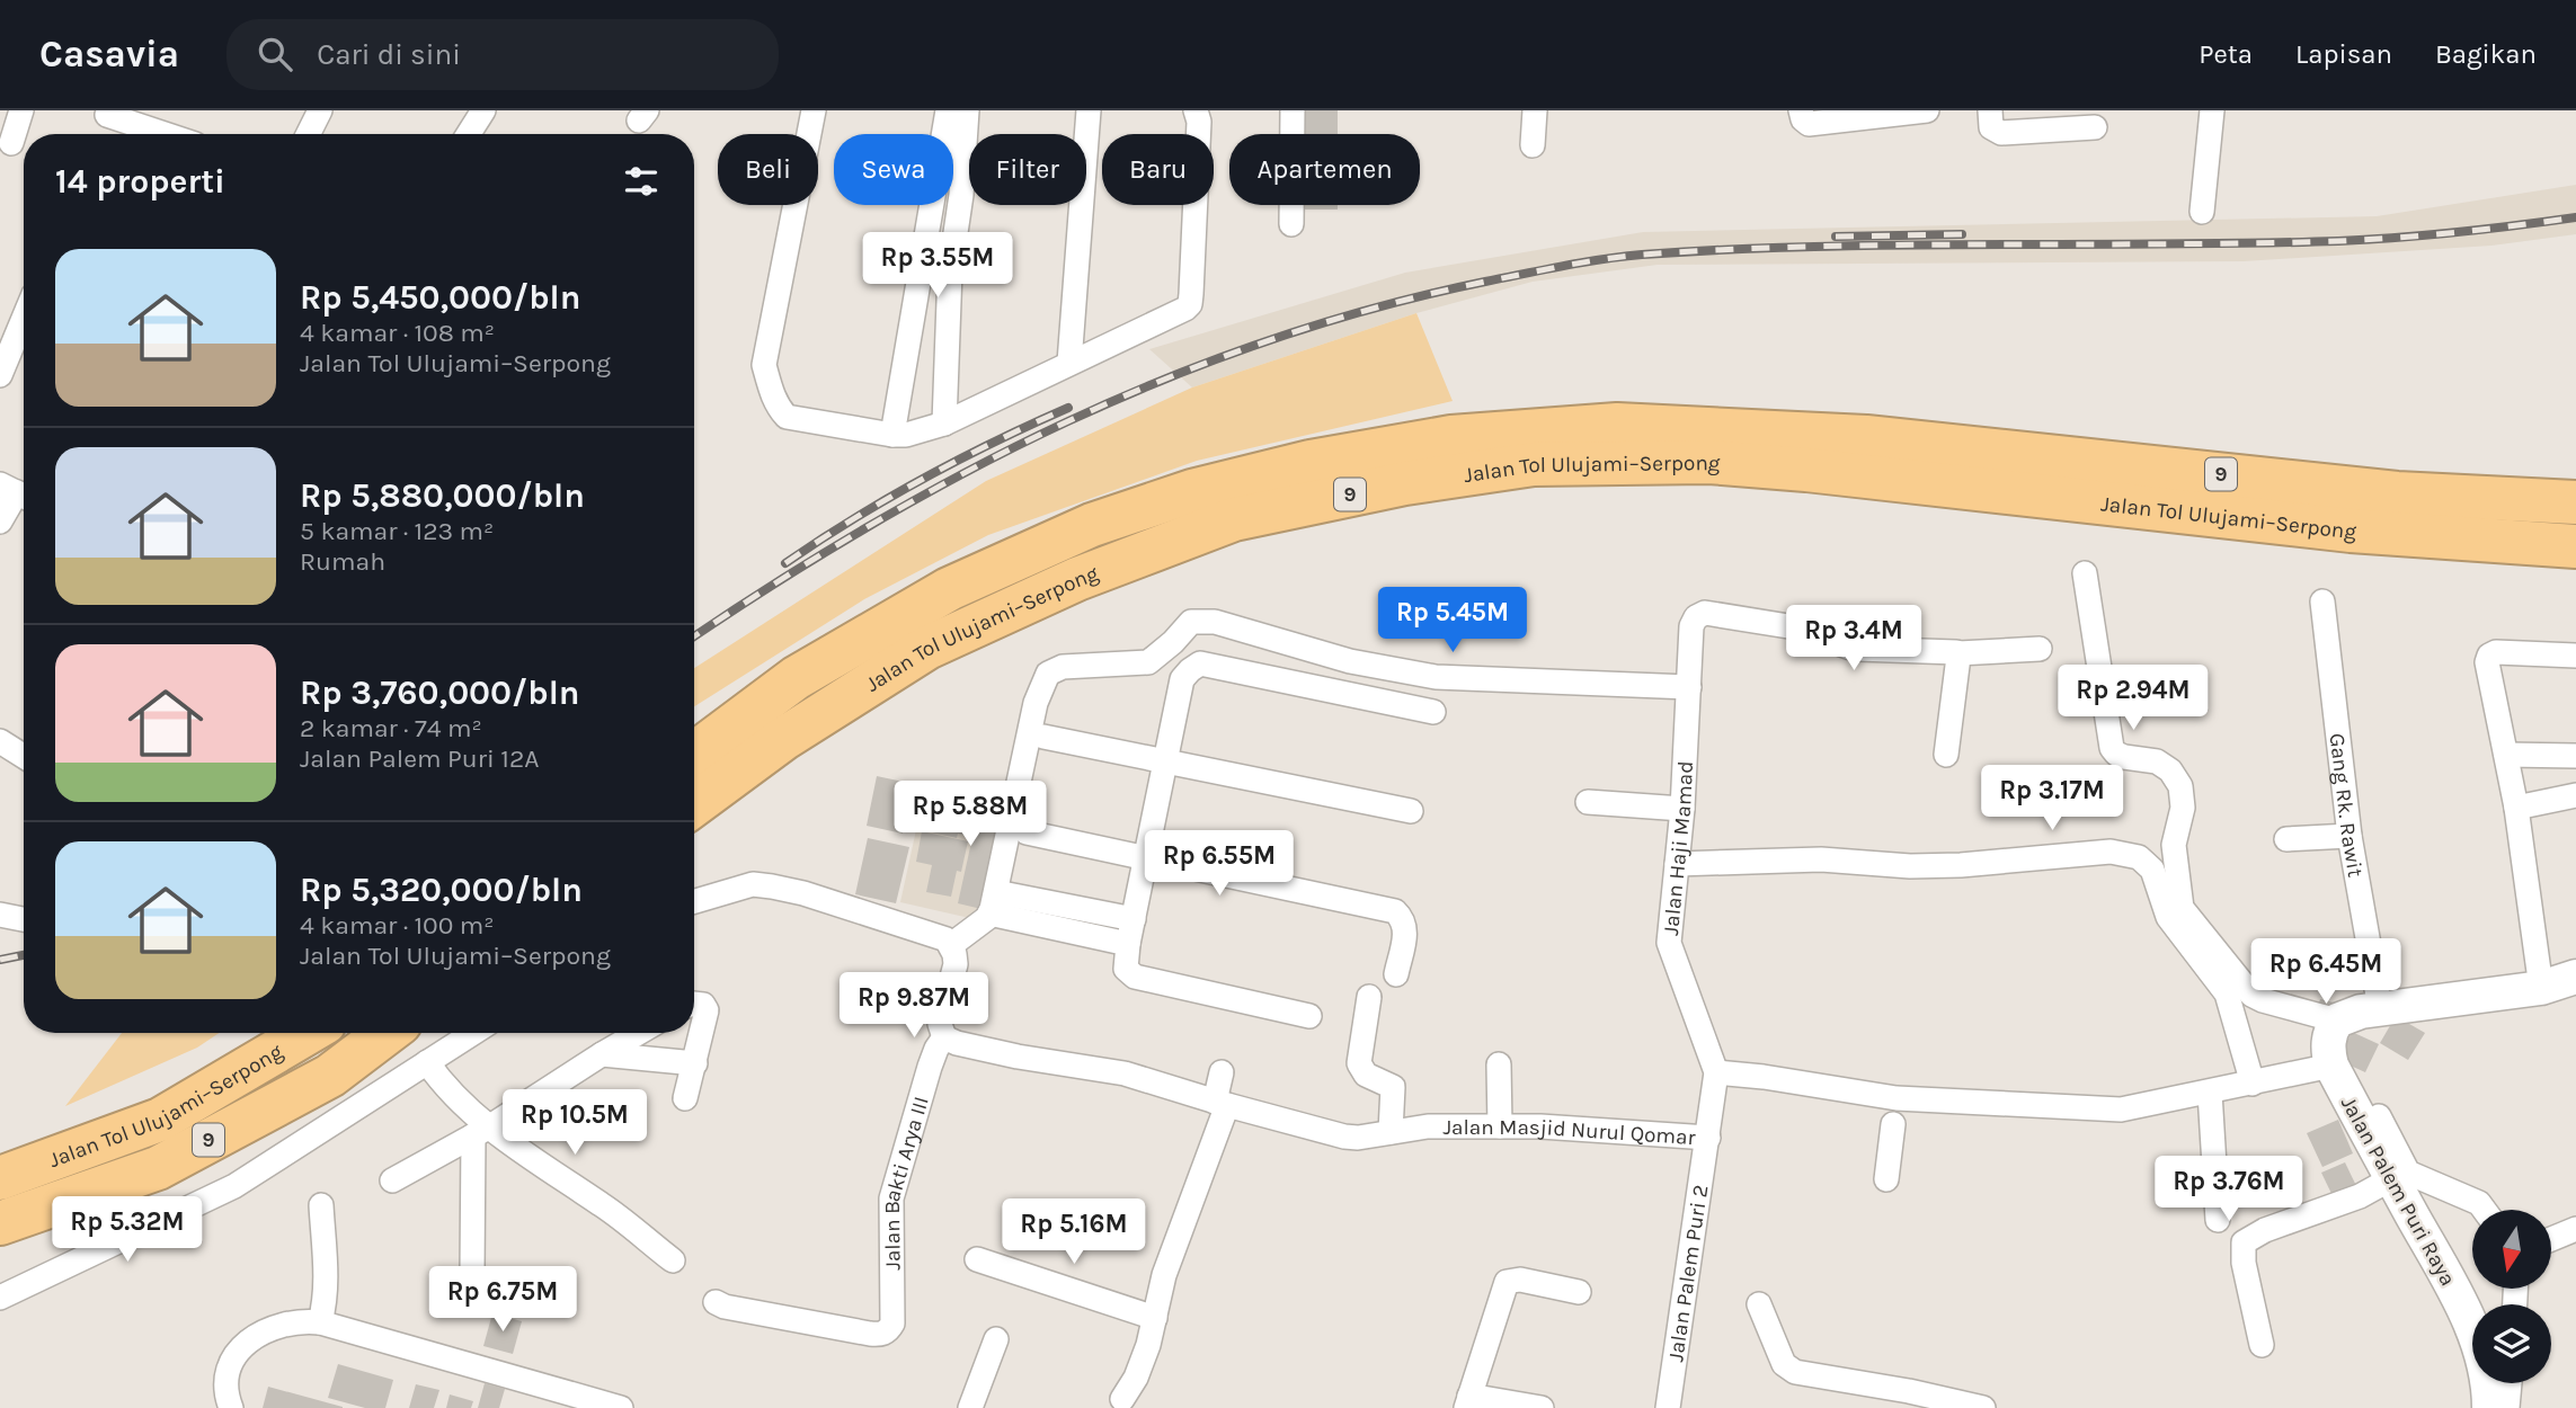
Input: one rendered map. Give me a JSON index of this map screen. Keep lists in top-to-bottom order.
{
  "streets": {
    "highway": ["Jalan Tol Ulujami–Serpong", "9"],
    "street": [
      "Gang Rk. Rawit",
      "Jalan Haji Mamad",
      "Jalan Masjid Nurul Qomar",
      "Jalan Bakti Arya III",
      "Jalan Palem Puri Raya",
      "Jalan Palem Puri 2"
    ]
  },
  "crossings": [
    ["Jalan Haji Mamad", "Jalan Masjid Nurul Qomar"],
    ["Jalan Masjid Nurul Qomar", "Jalan Bakti Arya III"],
    ["Jalan Masjid Nurul Qomar", "Jalan Palem Puri 2"]
  ],
  "north": "bottom",
  "page": {
    "header": "Casavia",
    "search": "Cari di sini",
    "nav": ["Peta", "Lapisan", "Bagikan"],
    "chip": [
      "Beli",
      "Sewa",
      "Filter",
      "Baru",
      "Apartemen"
    ],
    "heading": "14 properti",
    "list": [
      {
        "name": "Rp 5,450,000/bln",
        "note": "4 kamar · 108 m² · Jalan Tol Ulujami–Serpong"
      },
      {
        "name": "Rp 5,880,000/bln",
        "note": "5 kamar · 123 m² · Rumah"
      },
      {
        "name": "Rp 3,760,000/bln",
        "note": "2 kamar · 74 m² · Jalan Palem Puri 12A"
      },
      {
        "name": "Rp 5,320,000/bln",
        "note": "4 kamar · 100 m² · Jalan Tol Ulujami–Serpong"
      }
    ],
    "price": [
      "Rp 3.55M",
      "Rp 5.45M",
      "Rp 3.4M",
      "Rp 2.94M",
      "Rp 3.17M",
      "Rp 5.88M",
      "Rp 6.55M",
      "Rp 6.45M",
      "Rp 9.87M",
      "Rp 10.5M",
      "Rp 3.76M",
      "Rp 5.32M",
      "Rp 5.16M",
      "Rp 6.75M"
    ]
  }
}
